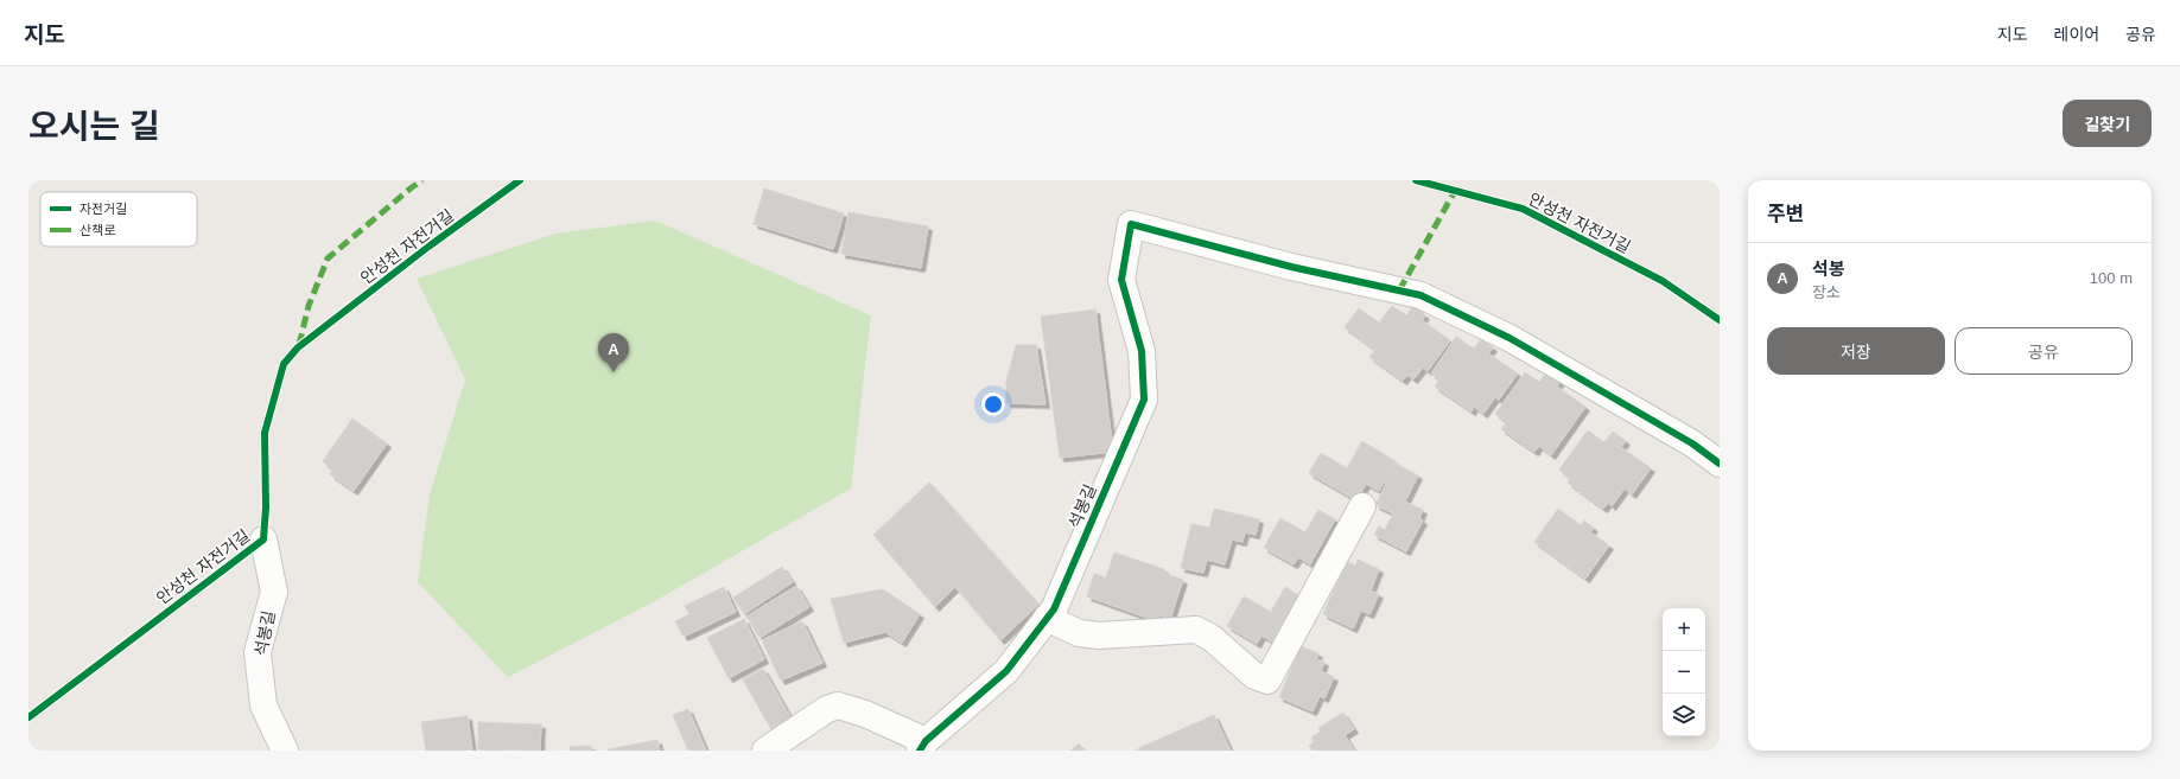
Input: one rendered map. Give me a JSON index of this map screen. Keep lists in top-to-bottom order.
{
  "streets": {
    "street": ["석봉길"],
    "cycle path": ["안성천 자전거길"]
  },
  "legend": ["자전거길", "산책로"],
  "page": {
    "header": "지도",
    "nav": ["지도", "레이어", "공유"],
    "title": "오시는 길",
    "buttons": [
      "길찾기",
      ["저장", "공유"]
    ],
    "heading": "주변",
    "list": [
      {
        "mark": "A",
        "name": "석봉",
        "note": "장소",
        "value": "100 m"
      }
    ],
    "pins": "A",
    "map_buttons": ["+", "−"]
  }
}
